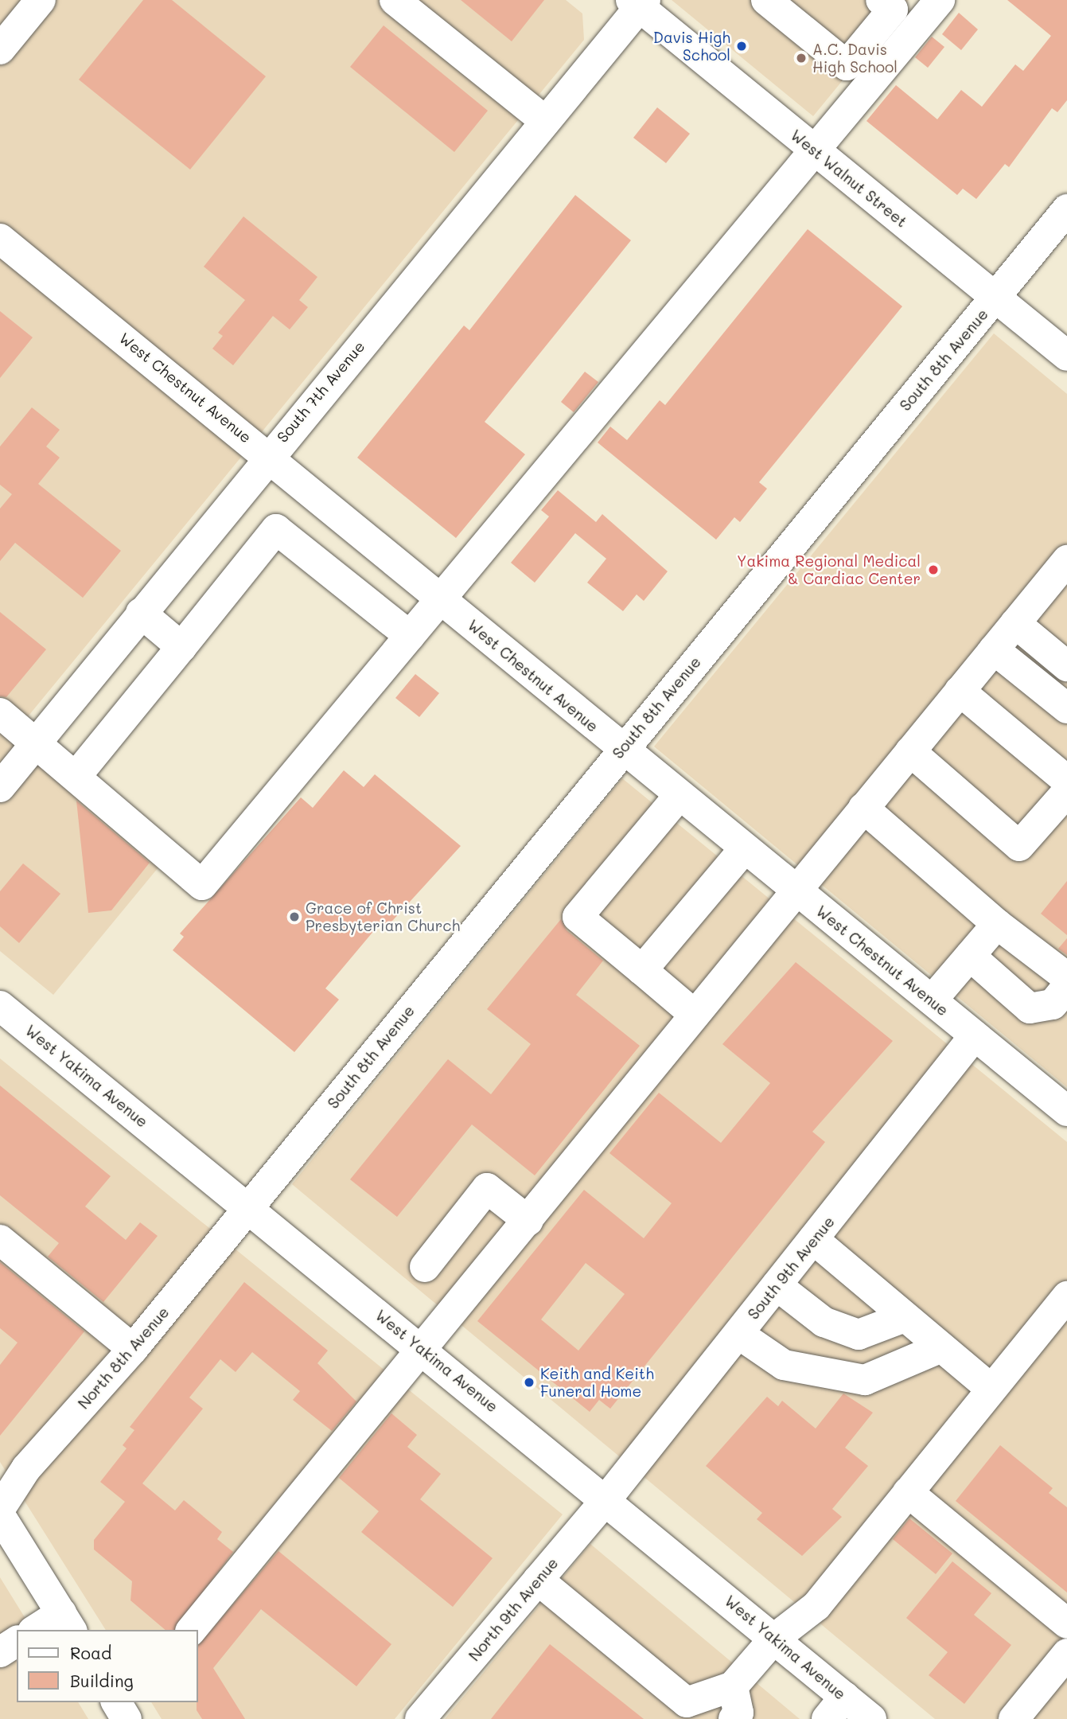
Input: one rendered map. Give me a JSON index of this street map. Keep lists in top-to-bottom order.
{
  "streets": {
    "street": [
      "West Walnut Street",
      "South 8th Avenue",
      "West Chestnut Avenue",
      "South 7th Avenue",
      "West Yakima Avenue",
      "South 9th Avenue",
      "North 8th Avenue",
      "North 9th Avenue"
    ]
  },
  "crossings": [
    ["West Walnut Street", "South 8th Avenue"],
    ["West Walnut Street", "South 7th Avenue"],
    ["South 8th Avenue", "West Chestnut Avenue"],
    ["South 8th Avenue", "West Yakima Avenue"],
    ["South 8th Avenue", "North 8th Avenue"],
    ["West Chestnut Avenue", "South 7th Avenue"],
    ["West Chestnut Avenue", "South 9th Avenue"],
    ["West Yakima Avenue", "South 9th Avenue"],
    ["West Yakima Avenue", "North 8th Avenue"],
    ["West Yakima Avenue", "North 9th Avenue"],
    ["South 9th Avenue", "North 9th Avenue"]
  ],
  "places": [
    "Davis High School",
    "A.C. Davis High School",
    "Yakima Regional Medical & Cardiac Center",
    "Grace of Christ Presbyterian Church",
    "Keith and Keith Funeral Home"
  ],
  "legend": ["Road", "Building"]
}
